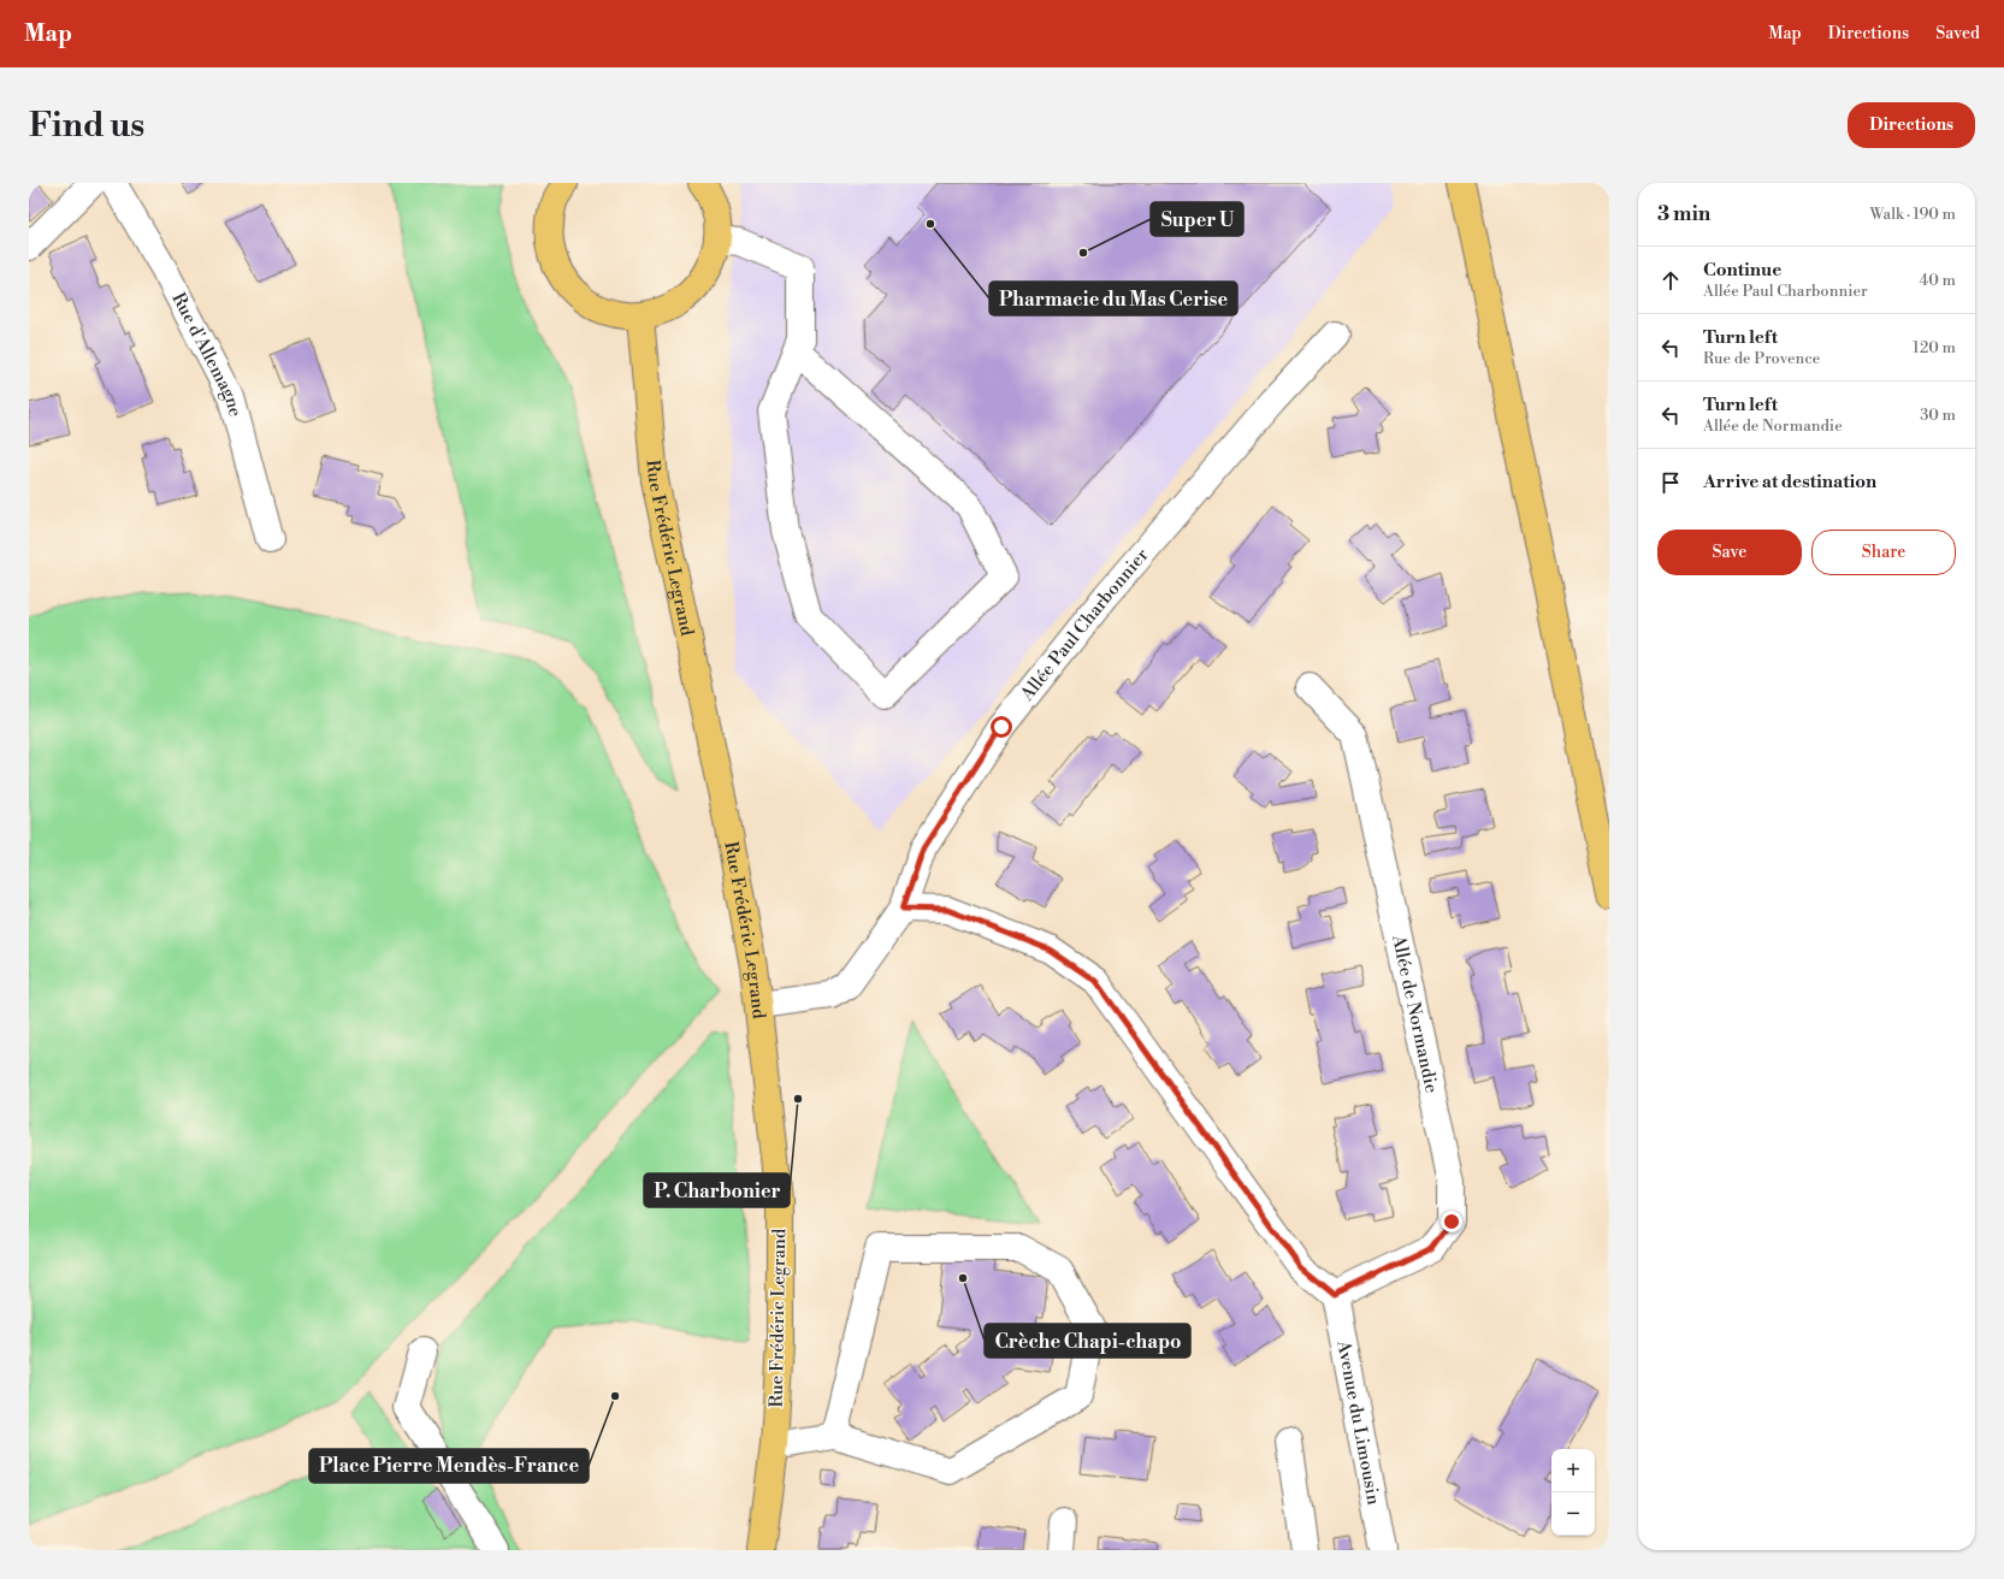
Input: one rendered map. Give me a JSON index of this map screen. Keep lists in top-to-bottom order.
{
  "streets": {
    "main road": ["Rue Frédéric Legrand"],
    "street": [
      "Rue d'Allemagne",
      "Allée Paul Charbonnier",
      "Allée de Normandie",
      "Avenue du Limousin"
    ]
  },
  "crossings": [
    ["Rue Frédéric Legrand", "Allée Paul Charbonnier"],
    ["Allée de Normandie", "Avenue du Limousin"]
  ],
  "places": [
    "Pharmacie du Mas Cerise",
    "Super U",
    "P. Charbonier",
    "Crèche Chapi-chapo",
    "Place Pierre Mendès-France"
  ],
  "page": {
    "header": "Map",
    "nav": ["Map", "Directions", "Saved"],
    "buttons": [
      "Directions",
      ["Save", "Share"]
    ],
    "title": "Find us",
    "heading": ["3 min", "Walk · 190 m"],
    "list": [
      ["Continue", "Allée Paul Charbonnier", "40 m"],
      ["Turn left", "Rue de Provence", "120 m"],
      ["Turn left", "Allée de Normandie", "30 m"],
      "Arrive at destination"
    ],
    "map_buttons": ["+", "−"]
  }
}
